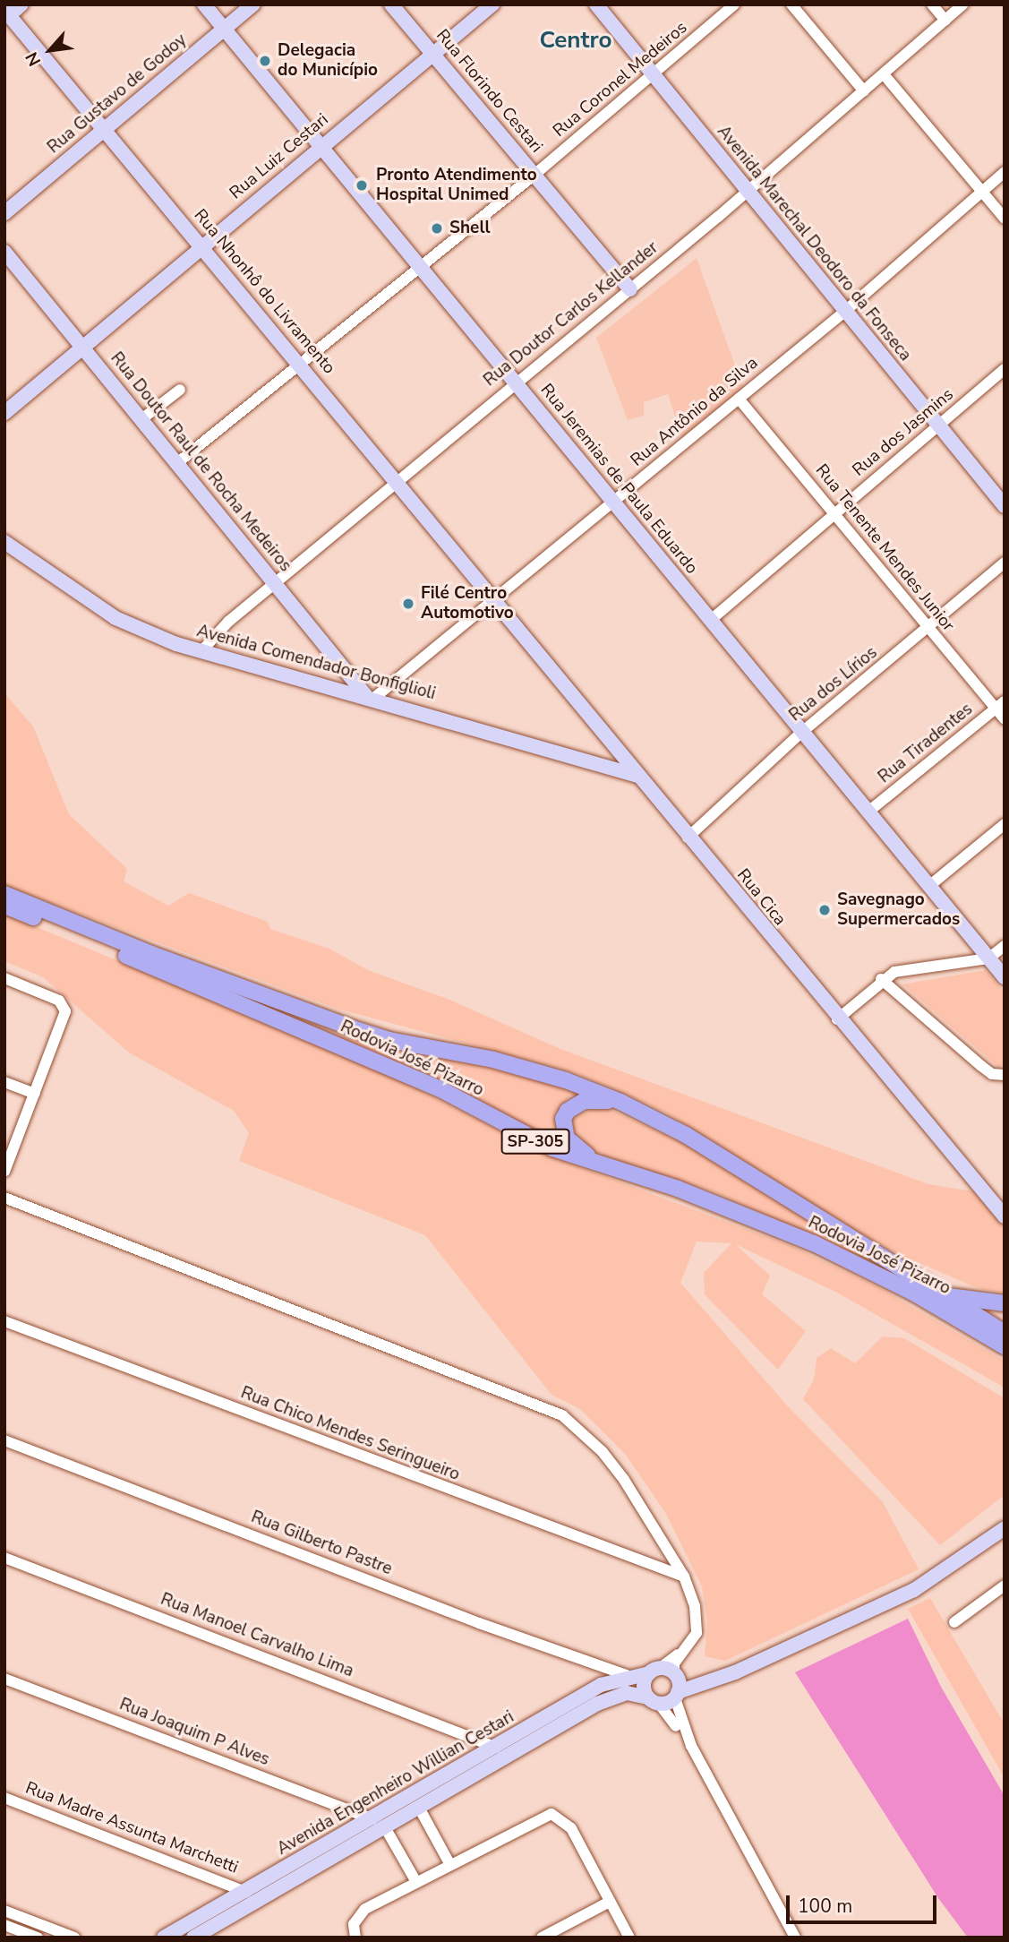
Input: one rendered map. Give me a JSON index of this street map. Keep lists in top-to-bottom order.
{
  "streets": {
    "main road": ["Rodovia José Pizarro", "SP-305"],
    "street": [
      "Rua Coronel Medeiros",
      "Rua Florindo Cestari",
      "Rua Gustavo de Godoy",
      "Rua Luiz Cestari",
      "Avenida Marechal Deodoro da Fonseca",
      "Rua Nhonhô do Livramento",
      "Rua Doutor Carlos Kellander",
      "Rua Antônio da Silva",
      "Rua dos Jasmins",
      "Rua Doutor Raul de Rocha Medeiros",
      "Rua Jeremias de Paula Eduardo",
      "Rua Tenente Mendes Junior",
      "Avenida Comendador Bonfiglioli",
      "Rua dos Lírios",
      "Rua Tiradentes",
      "Rua Cica",
      "Rua Chico Mendes Seringueiro",
      "Rua Gilberto Pastre",
      "Rua Manoel Carvalho Lima",
      "Rua Joaquim P Alves",
      "Avenida Engenheiro Willian Cestari",
      "Rua Madre Assunta Marchetti"
    ]
  },
  "crossings": [
    ["Rua Coronel Medeiros", "Rua Florindo Cestari"],
    ["Rua Coronel Medeiros", "Avenida Marechal Deodoro da Fonseca"],
    ["Rua Coronel Medeiros", "Rua Nhonhô do Livramento"],
    ["Rua Coronel Medeiros", "Rua Doutor Raul de Rocha Medeiros"],
    ["Rua Coronel Medeiros", "Rua Jeremias de Paula Eduardo"],
    ["Rua Florindo Cestari", "Rua Luiz Cestari"],
    ["Rua Florindo Cestari", "Rua Doutor Carlos Kellander"],
    ["Rua Gustavo de Godoy", "Rua Nhonhô do Livramento"],
    ["Rua Gustavo de Godoy", "Rua Jeremias de Paula Eduardo"],
    ["Rua Luiz Cestari", "Rua Nhonhô do Livramento"],
    ["Rua Luiz Cestari", "Rua Doutor Raul de Rocha Medeiros"],
    ["Rua Luiz Cestari", "Rua Jeremias de Paula Eduardo"],
    ["Avenida Marechal Deodoro da Fonseca", "Rua Doutor Carlos Kellander"],
    ["Avenida Marechal Deodoro da Fonseca", "Rua Antônio da Silva"],
    ["Avenida Marechal Deodoro da Fonseca", "Rua dos Jasmins"],
    ["Rua Nhonhô do Livramento", "Rua Doutor Carlos Kellander"],
    ["Rua Nhonhô do Livramento", "Rua Antônio da Silva"],
    ["Rua Nhonhô do Livramento", "Rua Cica"],
    ["Rua Doutor Carlos Kellander", "Rua Doutor Raul de Rocha Medeiros"],
    ["Rua Doutor Carlos Kellander", "Rua Jeremias de Paula Eduardo"],
    ["Rua Doutor Carlos Kellander", "Avenida Comendador Bonfiglioli"],
    ["Rua Antônio da Silva", "Rua Doutor Raul de Rocha Medeiros"],
    ["Rua Antônio da Silva", "Rua Jeremias de Paula Eduardo"],
    ["Rua Antônio da Silva", "Rua Tenente Mendes Junior"],
    ["Rua Antônio da Silva", "Avenida Comendador Bonfiglioli"],
    ["Rua Antônio da Silva", "Rua Cica"],
    ["Rua dos Jasmins", "Rua Jeremias de Paula Eduardo"],
    ["Rua dos Jasmins", "Rua Tenente Mendes Junior"],
    ["Rua Doutor Raul de Rocha Medeiros", "Avenida Comendador Bonfiglioli"],
    ["Rua Jeremias de Paula Eduardo", "Rua dos Lírios"],
    ["Rua Jeremias de Paula Eduardo", "Rua Tiradentes"],
    ["Rua Tenente Mendes Junior", "Rua dos Lírios"],
    ["Rua Tenente Mendes Junior", "Rua Tiradentes"],
    ["Avenida Comendador Bonfiglioli", "Rua Cica"],
    ["Rua dos Lírios", "Rua Cica"],
    ["Rua Gilberto Pastre", "Avenida Engenheiro Willian Cestari"],
    ["Rua Manoel Carvalho Lima", "Avenida Engenheiro Willian Cestari"],
    ["Rua Joaquim P Alves", "Avenida Engenheiro Willian Cestari"],
    ["Avenida Engenheiro Willian Cestari", "Rua Madre Assunta Marchetti"]
  ],
  "districts": ["Centro"],
  "places": [
    "Delegacia do Município",
    "Pronto Atendimento Hospital Unimed",
    "Shell",
    "Filé Centro Automotivo",
    "Savegnago Supermercados"
  ],
  "scale_bar": "100 m",
  "north": "bottom left"
}
